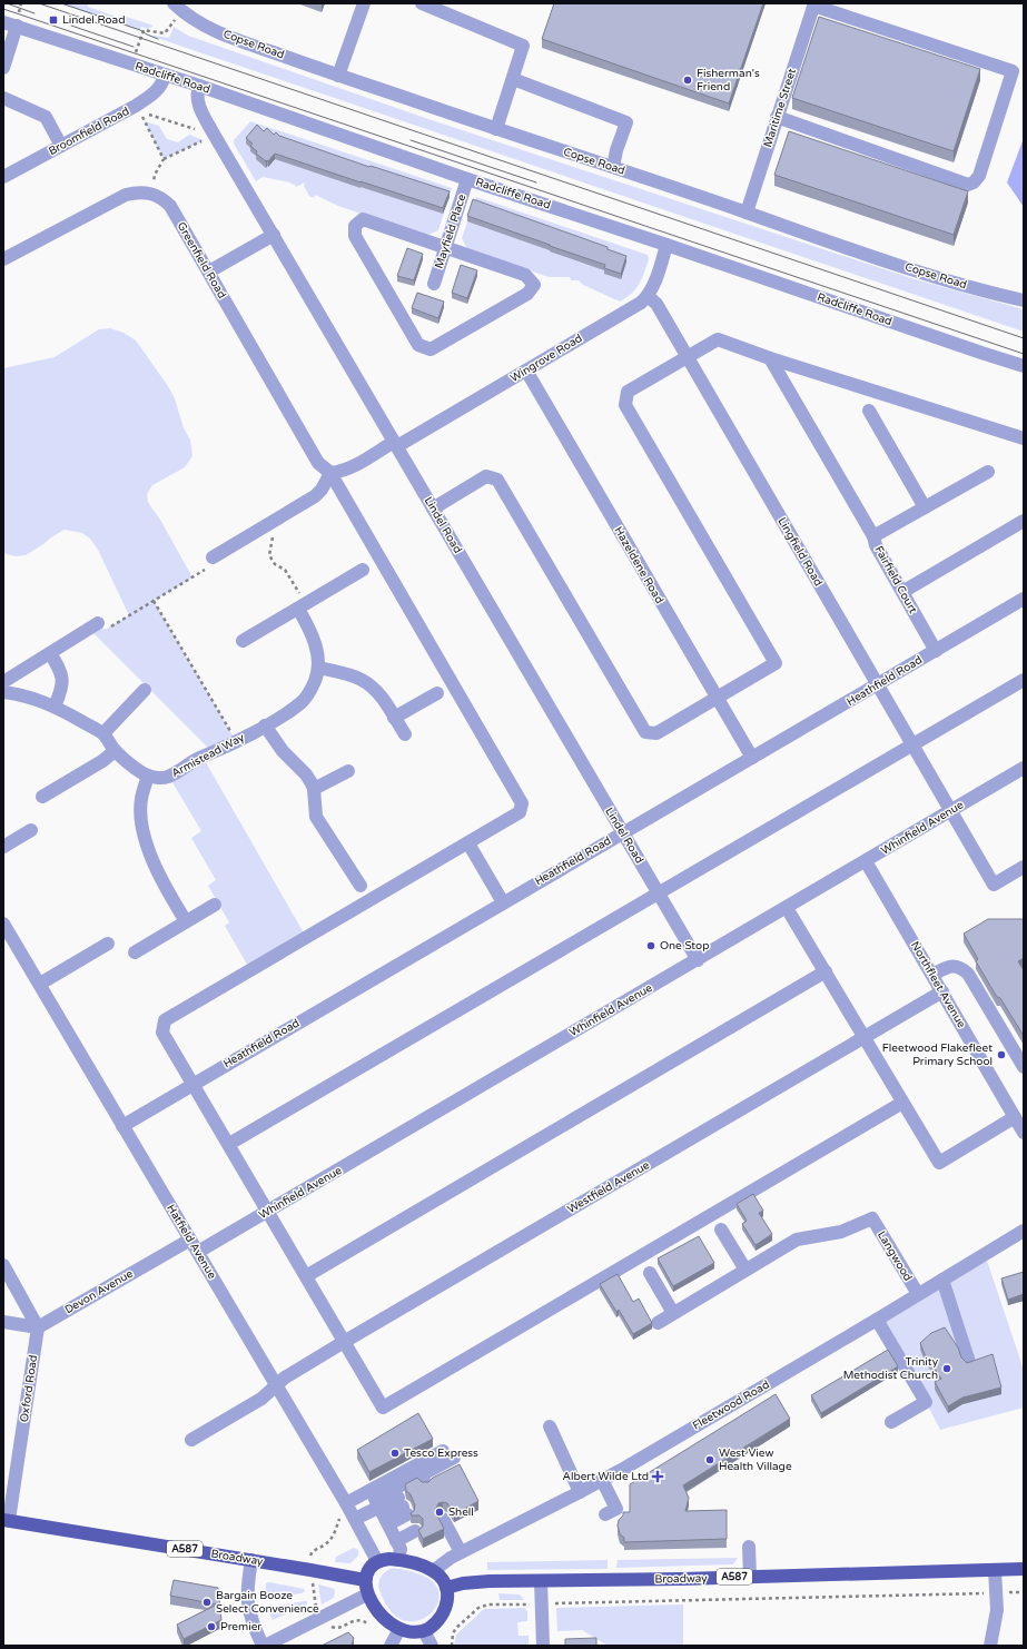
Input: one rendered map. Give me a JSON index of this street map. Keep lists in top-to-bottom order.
{
  "streets": {
    "main road": ["A587", "Broadway"],
    "street": [
      "Copse Road",
      "Radcliffe Road",
      "Maritime Street",
      "Broomfield Road",
      "Mayfield Place",
      "Greenfield Road",
      "Wingrove Road",
      "Lindel Road",
      "Lingfield Road",
      "Hazeldene Road",
      "Fairfield Court",
      "Heathfield Road",
      "Armistead Way",
      "Whinfield Avenue",
      "Northfleet Avenue",
      "Westfield Avenue",
      "Hatfield Avenue",
      "Langwood",
      "Devon Avenue",
      "Oxford Road",
      "Fleetwood Road"
    ]
  },
  "crossings": [
    ["Copse Road", "Maritime Street"],
    ["Radcliffe Road", "Broomfield Road"],
    ["Radcliffe Road", "Mayfield Place"],
    ["Radcliffe Road", "Lindel Road"],
    ["Greenfield Road", "Heathfield Road"],
    ["Greenfield Road", "Whinfield Avenue"],
    ["Greenfield Road", "Westfield Avenue"],
    ["Wingrove Road", "Lindel Road"],
    ["Wingrove Road", "Lingfield Road"],
    ["Wingrove Road", "Hazeldene Road"],
    ["Lindel Road", "Heathfield Road"],
    ["Lindel Road", "Whinfield Avenue"],
    ["Lingfield Road", "Heathfield Road"],
    ["Lingfield Road", "Whinfield Avenue"],
    ["Hazeldene Road", "Heathfield Road"],
    ["Fairfield Court", "Heathfield Road"],
    ["Heathfield Road", "Hatfield Avenue"],
    ["Whinfield Avenue", "Northfleet Avenue"],
    ["Whinfield Avenue", "Hatfield Avenue"],
    ["Northfleet Avenue", "Westfield Avenue"],
    ["Westfield Avenue", "Hatfield Avenue"],
    ["Hatfield Avenue", "Devon Avenue"],
    ["Langwood", "Fleetwood Road"],
    ["Devon Avenue", "Oxford Road"],
    ["Oxford Road", "Broadway"]
  ],
  "places": {
    "transit": ["Lindel Road"],
    "other": [
      "Fisherman's Friend",
      "One Stop",
      "Fleetwood Flakefleet Primary School",
      "Trinity Methodist Church",
      "Tesco Express",
      "West View Health Village",
      "Shell",
      "Bargain Booze Select Convenience",
      "Premier"
    ],
    "health": ["Albert Wilde Ltd"]
  }
}
